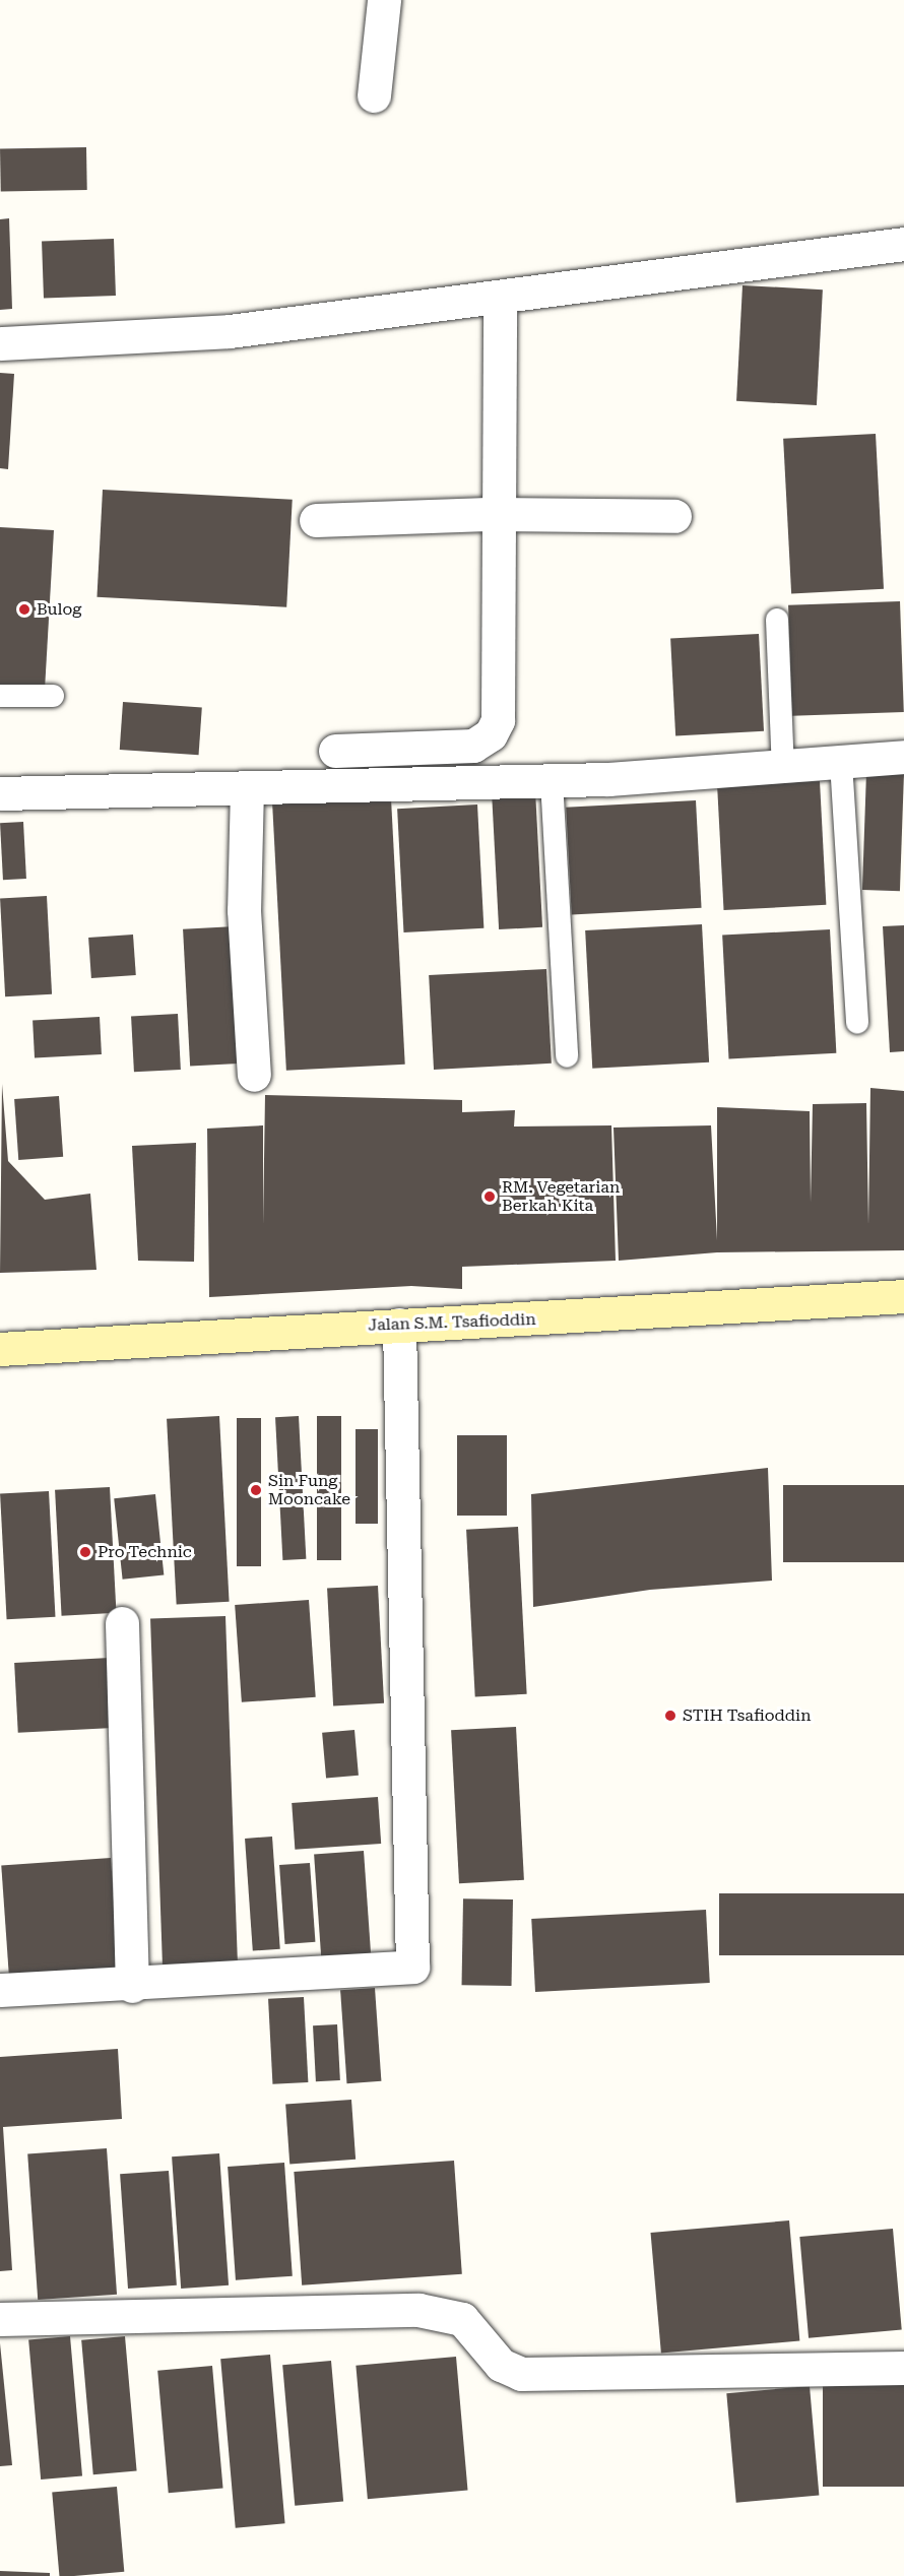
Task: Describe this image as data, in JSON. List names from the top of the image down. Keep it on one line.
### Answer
{"streets":{"street":["Jalan S.M. Tsafioddin"]},"places":["Bulog","RM. Vegetarian Berkah Kita","Sin Fung Mooncake","Pro Technic","STIH Tsafioddin"]}
